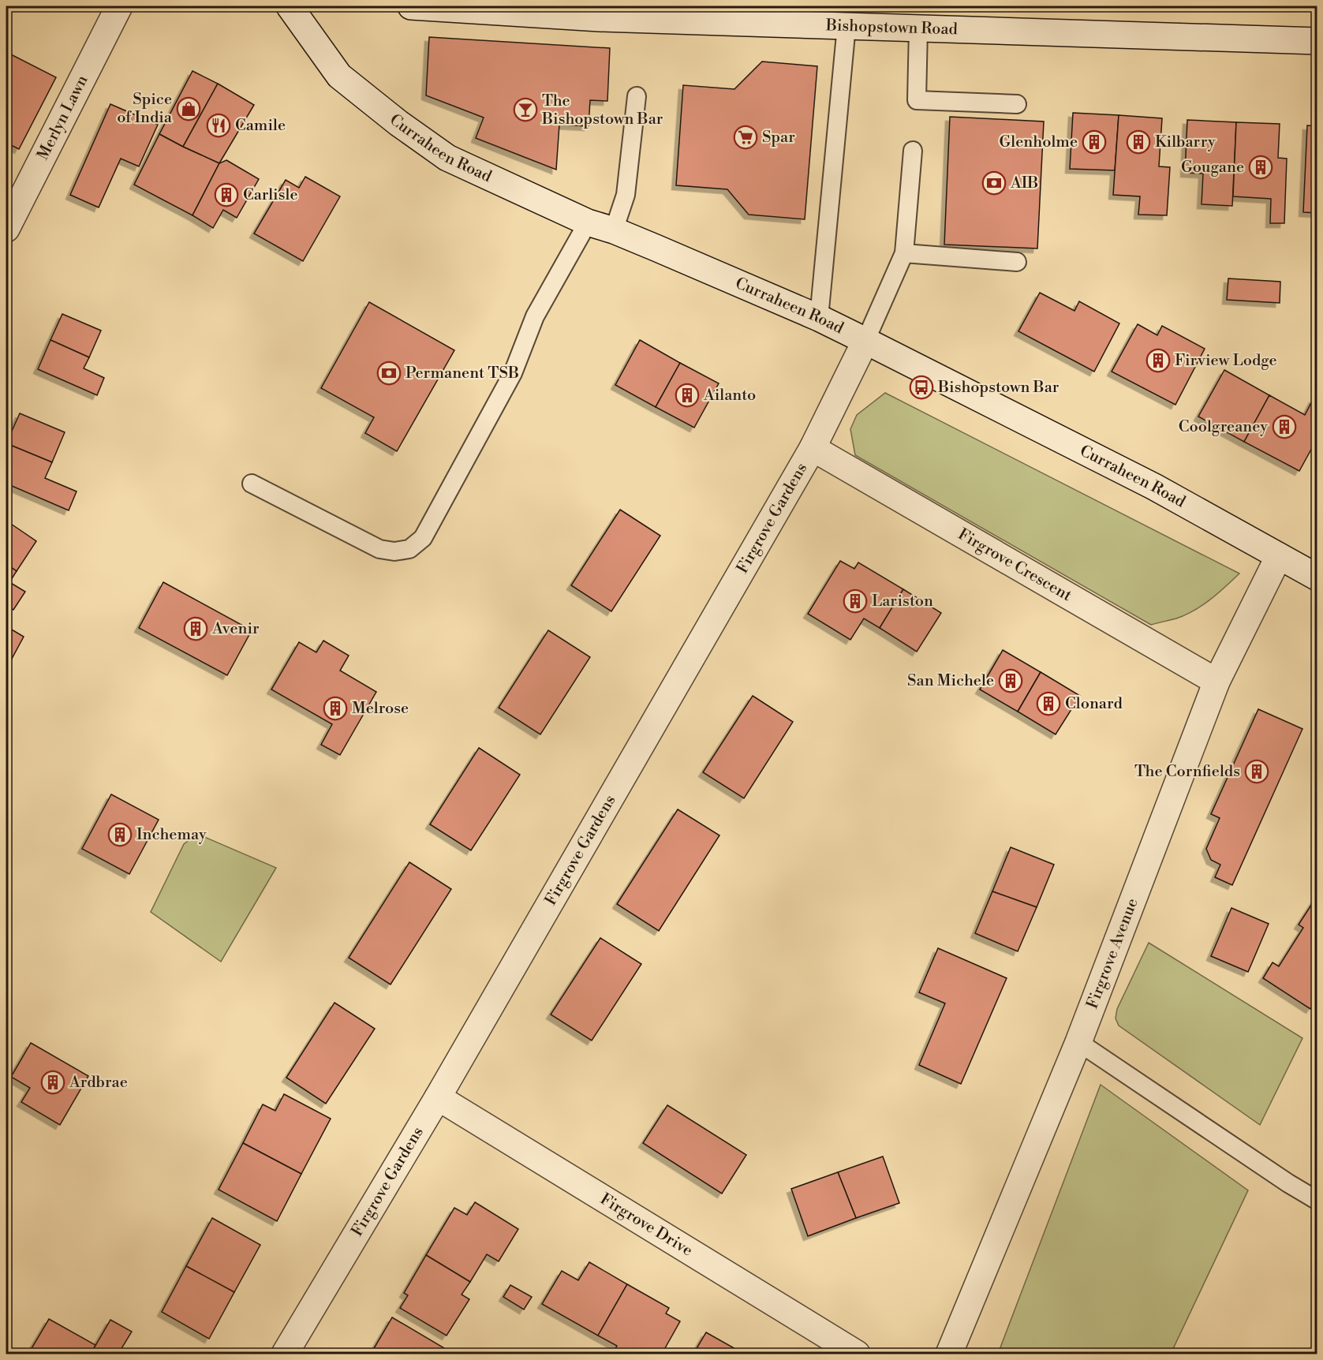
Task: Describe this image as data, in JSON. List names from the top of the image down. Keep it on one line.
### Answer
{"streets":{"street":["Bishopstown Road","Merlyn Lawn","Curraheen Road","Firgrove Gardens","Firgrove Crescent","Firgrove Avenue","Firgrove Drive"]},"crossings":[["Curraheen Road","Firgrove Gardens"],["Curraheen Road","Firgrove Avenue"],["Firgrove Gardens","Firgrove Crescent"],["Firgrove Gardens","Firgrove Drive"],["Firgrove Crescent","Firgrove Avenue"]],"places":{"shop":["Spice of India"],"bar":["The Bishopstown Bar"],"restaurant":["Camile"],"supermarket":["Spar"],"building":["Glenholme","Kilbarry","Gougane","Carlisle","Firview Lodge","Ailanto","Coolgreaney","Lariston","Avenir","San Michele","Clonard","Melrose","The Cornfields","Inchemay","Ardbrae"],"bank":["AIB","Permanent TSB"],"bus stop":["Bishopstown Bar"]}}
